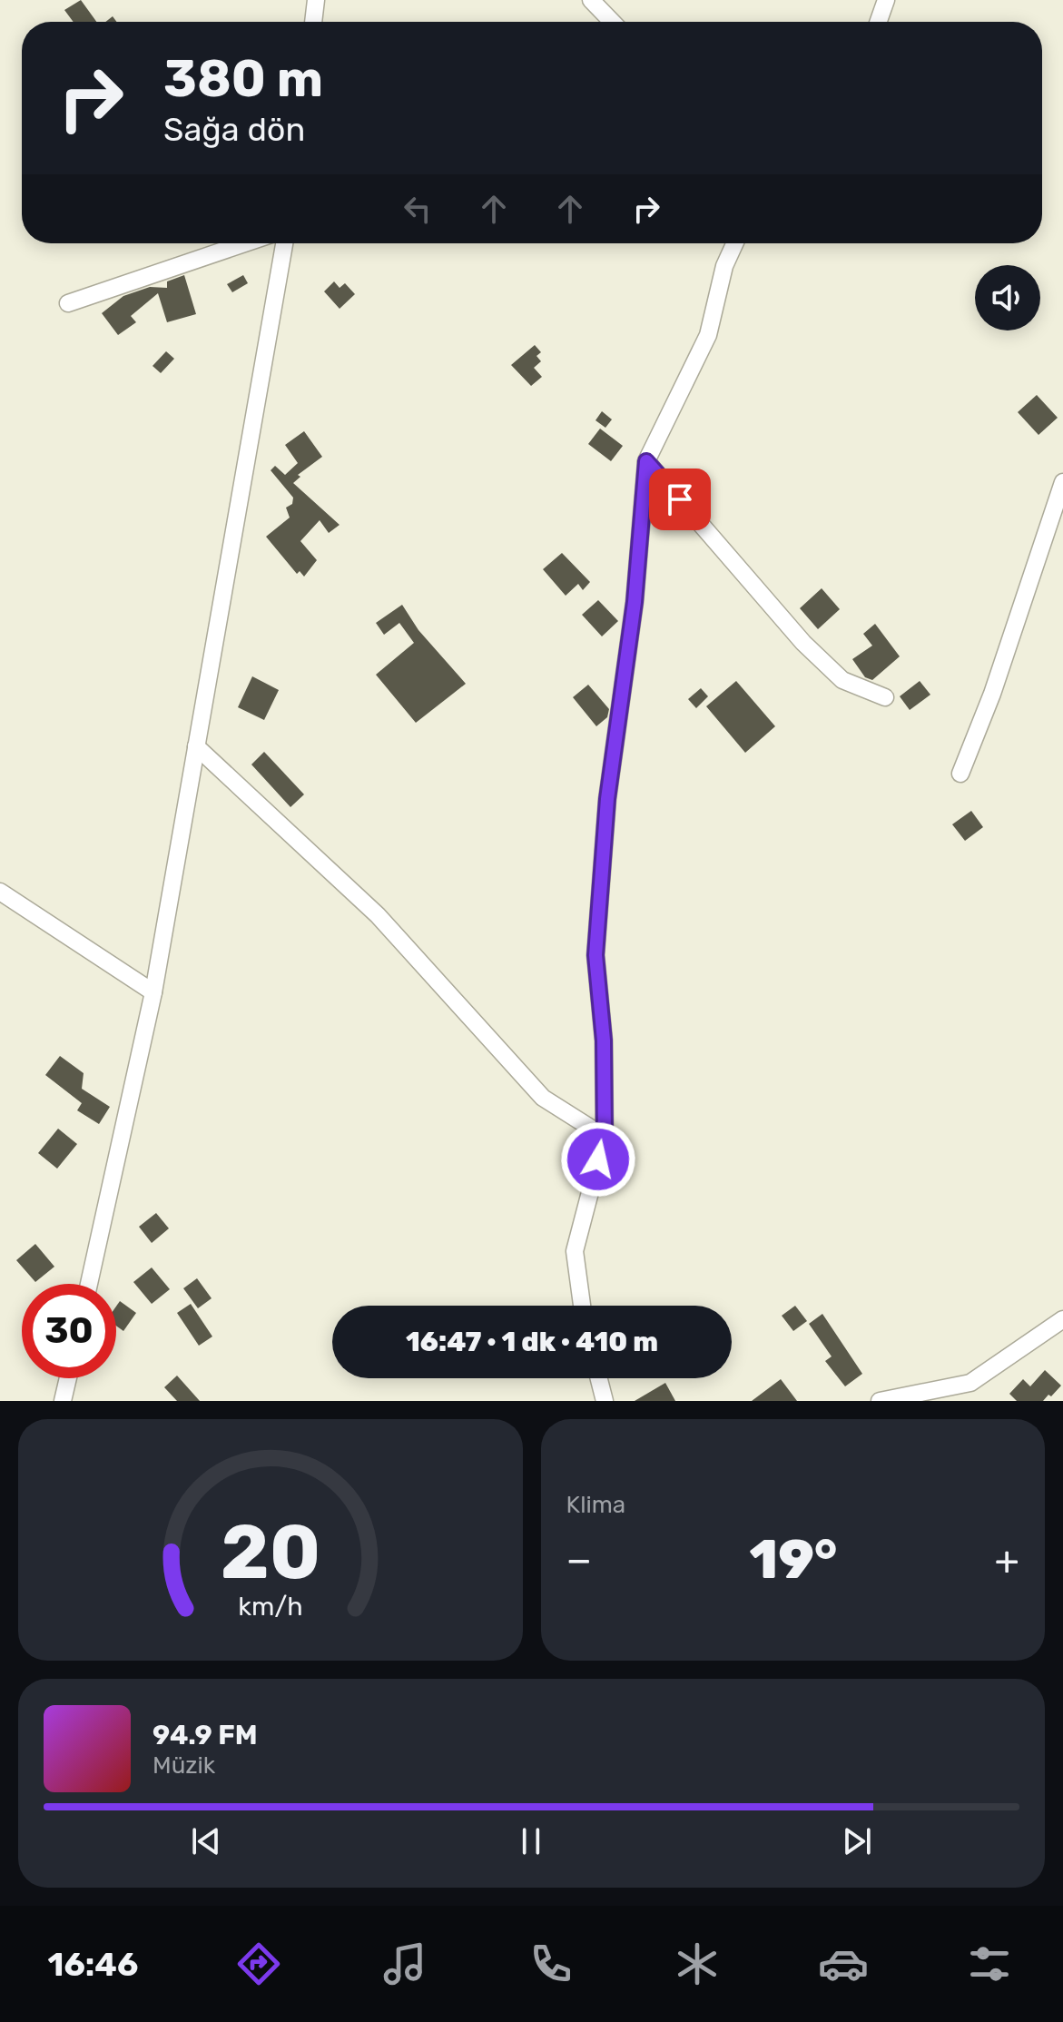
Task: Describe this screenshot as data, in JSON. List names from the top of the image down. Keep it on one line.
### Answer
{"page":{"turn":["380 m","Sağa dön"],"limit":"30","trip":"16:47 · 1 dk · 410 m","tile":"Klima","heat":["−","19°","+"],"song":["94.9 FM","Müzik"],"tabs":"16:46","gauge":["20","km/h"]}}
